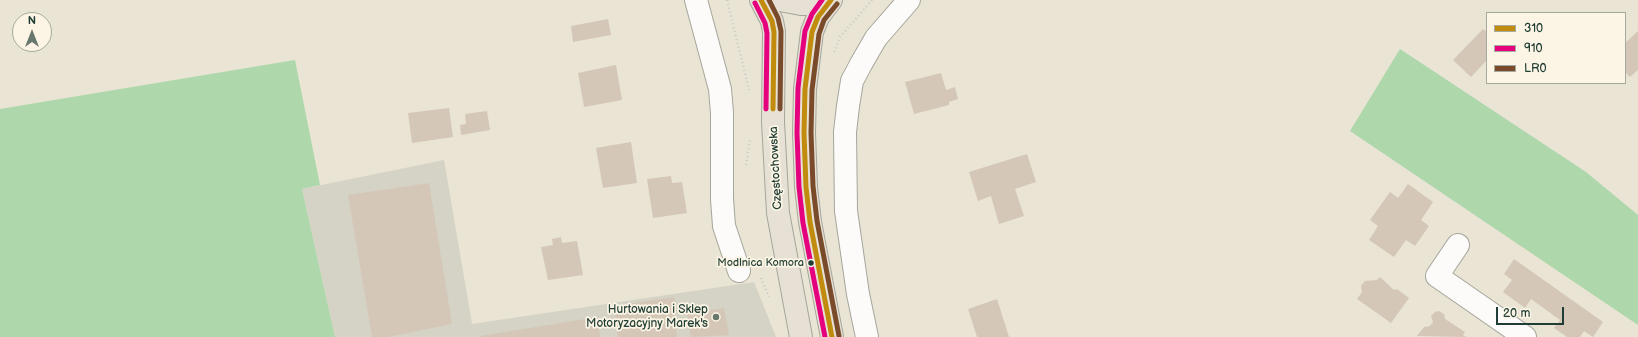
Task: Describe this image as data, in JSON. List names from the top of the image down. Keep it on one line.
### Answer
{"streets":{"main road":["Częstochowska"]},"places":["Modlnica Komora","Hurtowania i Sklep Motoryzacyjny Marek's"],"lines":["transit line 310","transit line 910","transit line LR0"],"legend":["310","910","LR0"],"scale_bar":"20 m","north":"top"}
